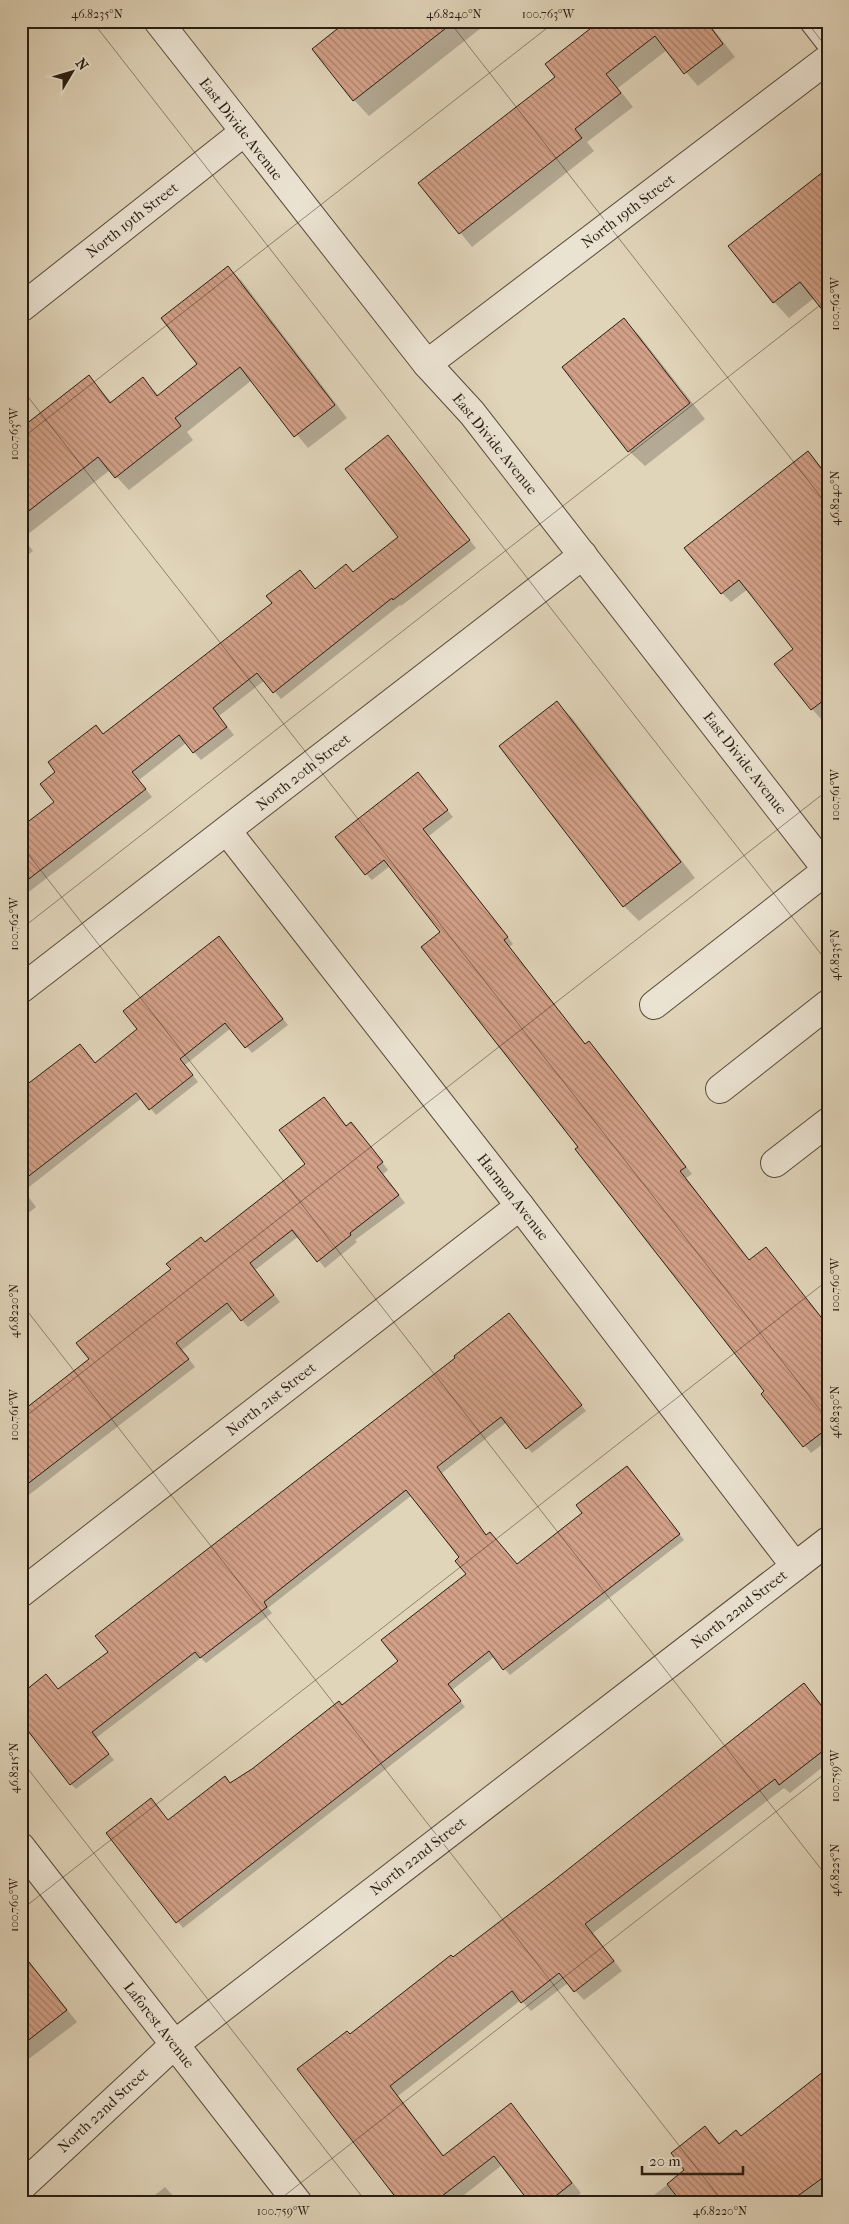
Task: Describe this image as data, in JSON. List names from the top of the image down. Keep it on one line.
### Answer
{"streets":{"street":["East Divide Avenue","North 19th Street","North 20th Street","Harmon Avenue","North 21st Street","North 22nd Street","Laforest Avenue"]},"crossings":[["East Divide Avenue","North 19th Street"],["East Divide Avenue","North 20th Street"],["North 20th Street","Harmon Avenue"],["Harmon Avenue","North 21st Street"],["Harmon Avenue","North 22nd Street"],["North 22nd Street","Laforest Avenue"]],"scale_bar":"20 m","north":"top right","coordinates":["46.8235°N","46.8240°N","100.763°W","100.762°W","100.761°W","100.760°W","46.8220°N","46.8230°N","46.8215°N","100.759°W","46.8225°N"]}
